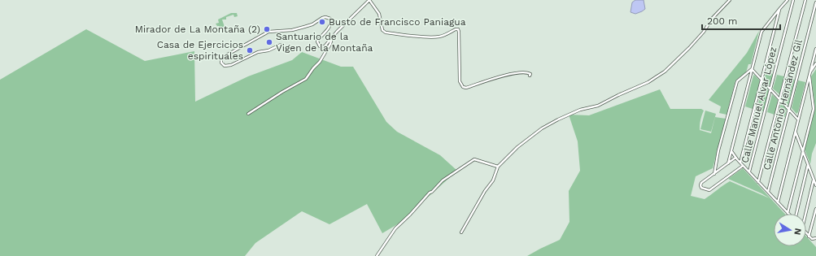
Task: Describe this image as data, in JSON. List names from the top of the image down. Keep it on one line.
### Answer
{"streets":{"street":["Calle Manuel Alvar López","Calle Antonio Hernández Gil"]},"places":["Busto de Francisco Paniagua","Mirador de La Montaña (2)","Santuario de la Vigen de la Montaña","Casa de Ejercicios espirituales"],"scale_bar":"200 m","north":"right"}
